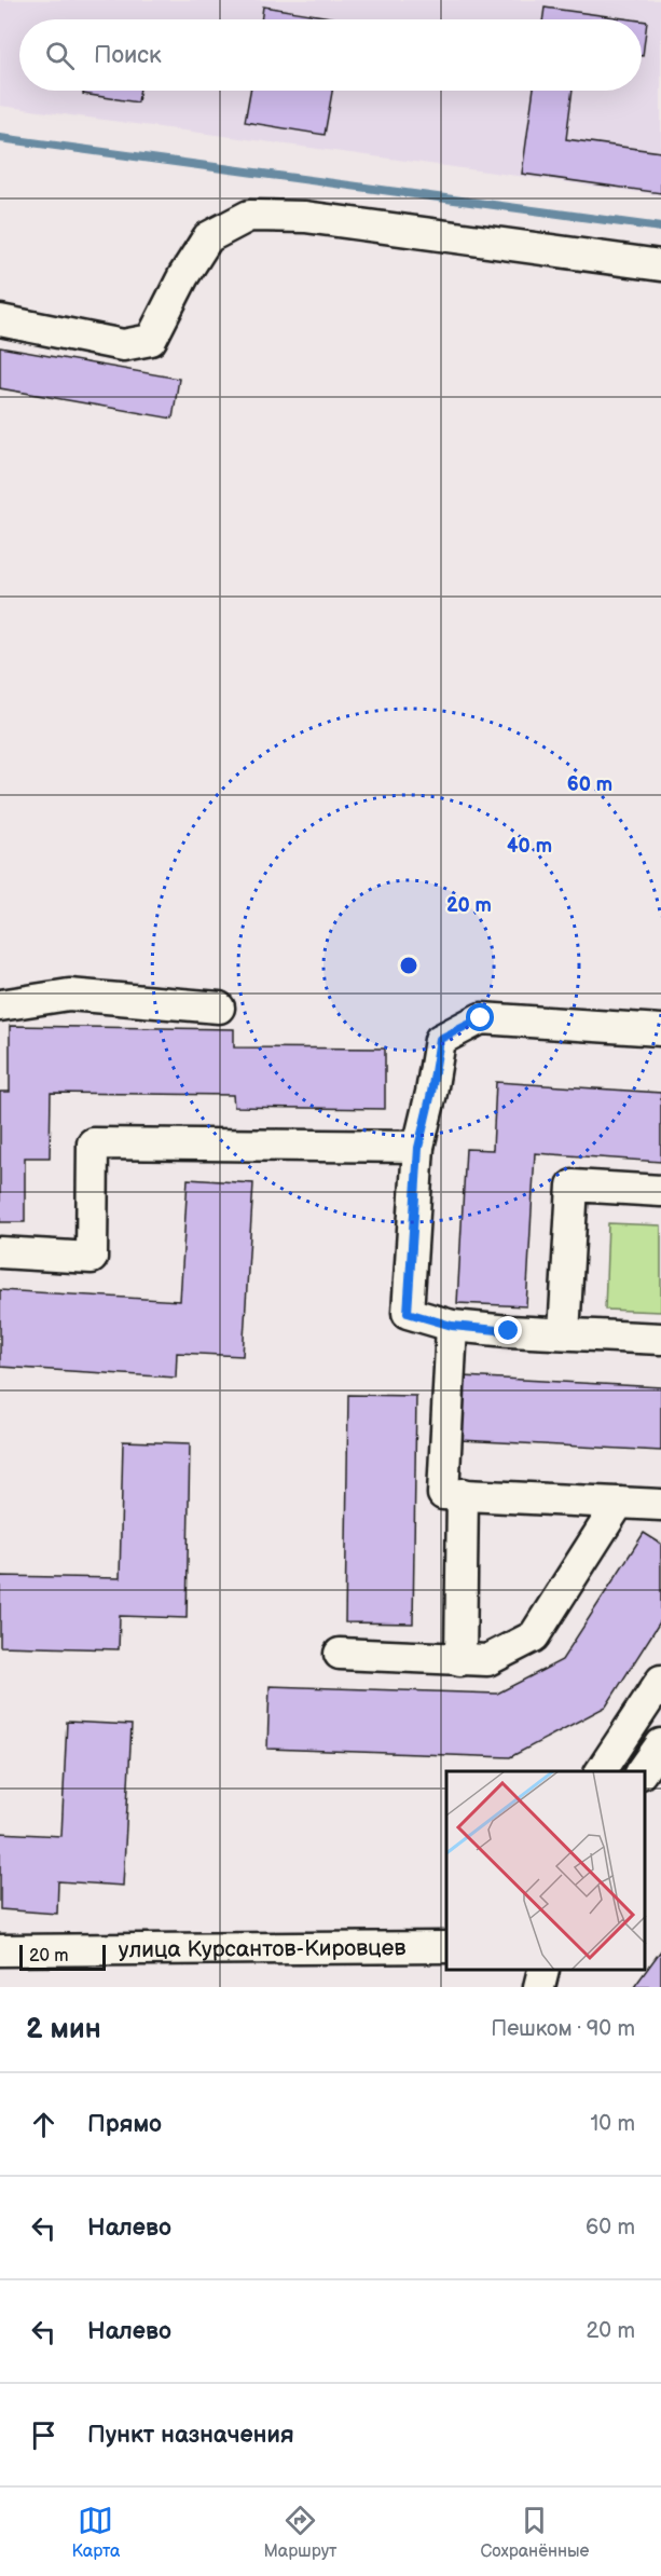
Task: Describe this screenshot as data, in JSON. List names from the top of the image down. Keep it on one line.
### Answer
{"streets":{"street":["улица Курсантов-Кировцев"]},"scale_bar":"20 m","page":{"search":"Поиск","scale":"20 m","heading":["2 мин","Пешком · 90 m"],"list":[["Прямо","10 m"],["Налево","60 m"],["Налево","20 m"],"Пункт назначения"],"nav":["Карта","Маршрут","Сохранённые"]},"rings":["60 m","40 m","20 m"]}
